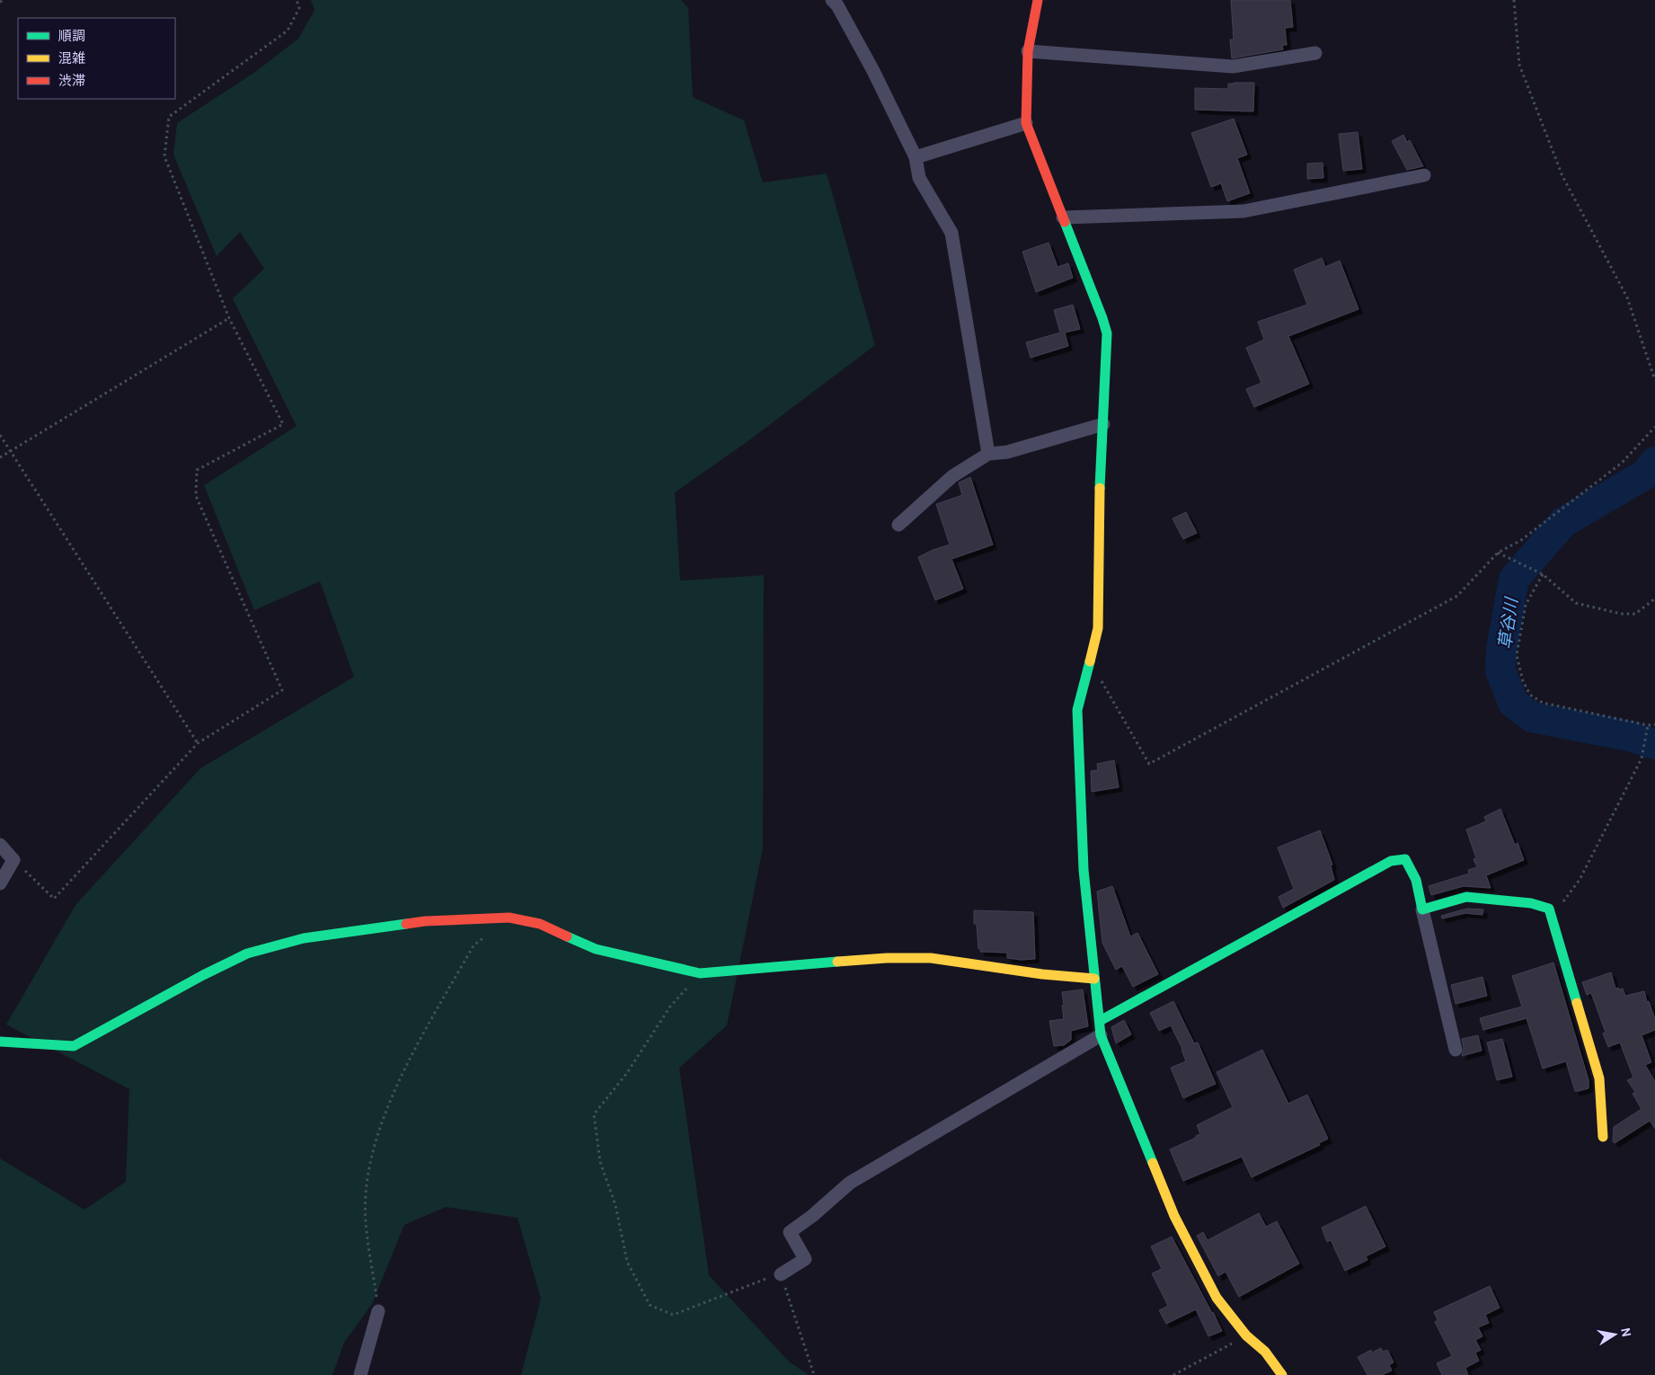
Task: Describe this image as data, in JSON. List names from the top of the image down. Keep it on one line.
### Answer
{"water":["草谷川"],"legend":["順調","混雑","渋滞"],"north":"right"}
